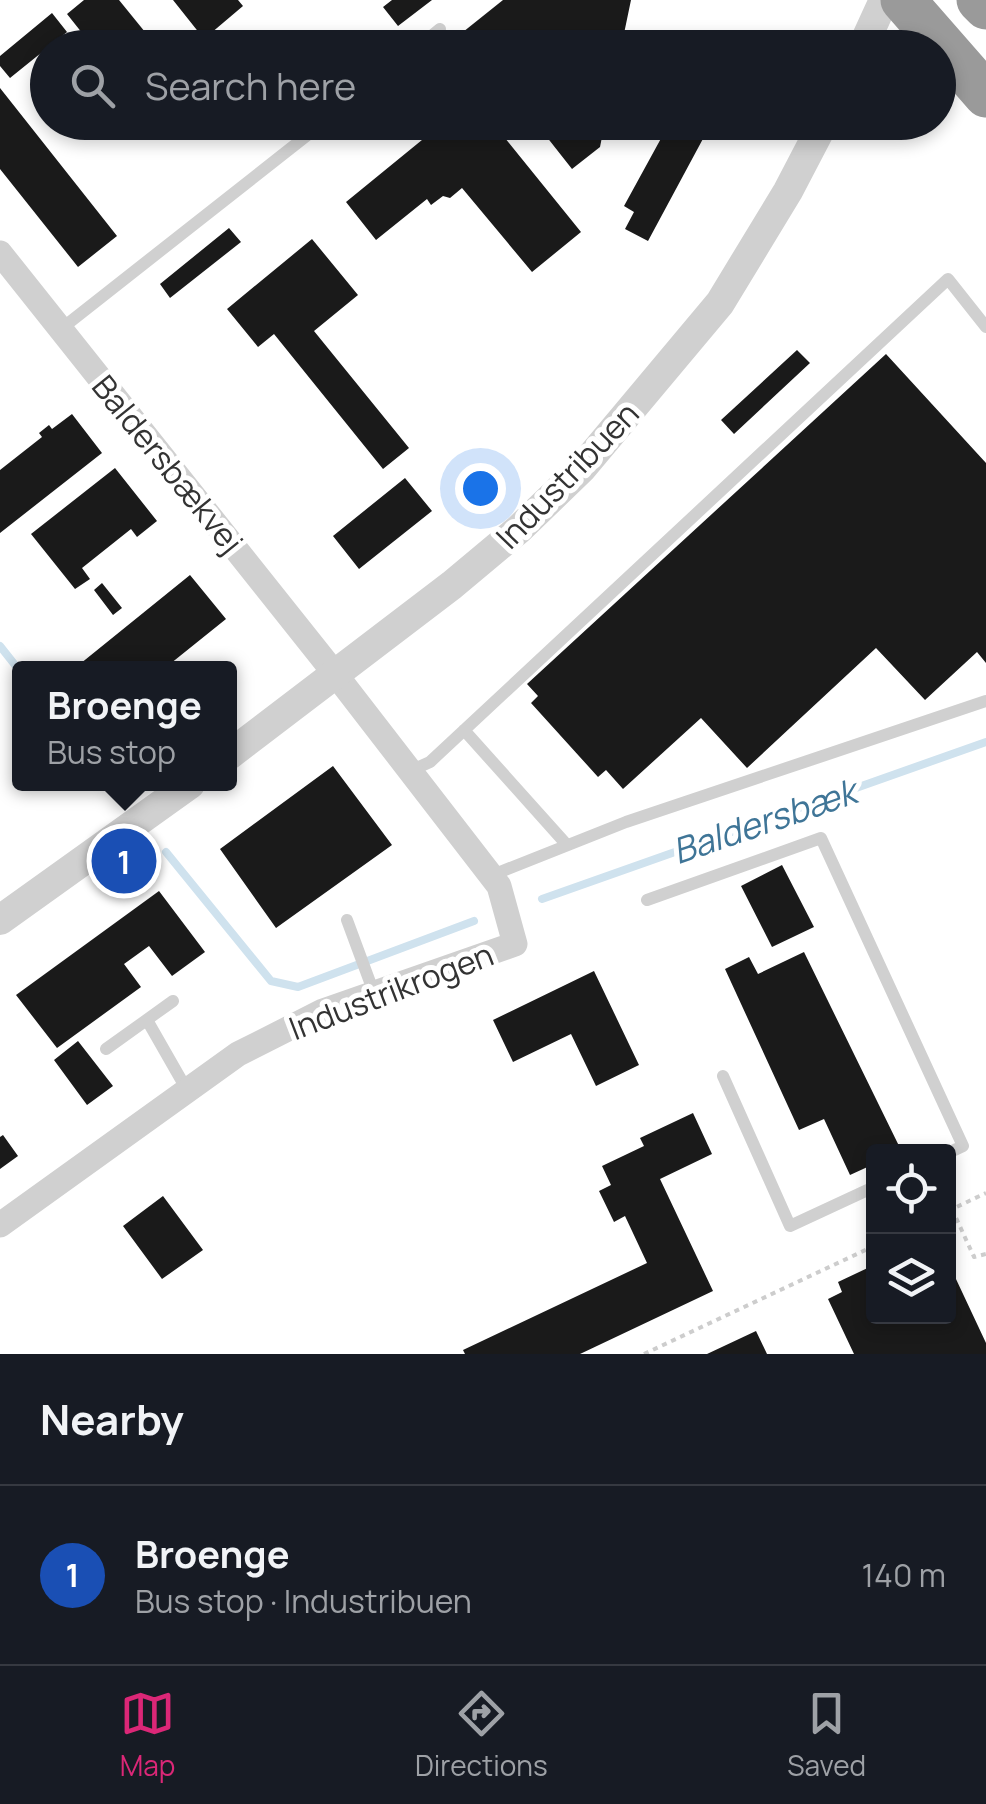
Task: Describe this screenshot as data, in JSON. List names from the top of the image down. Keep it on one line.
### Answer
{"streets":{"street":["Baldersbækvej","Industribuen","Industrikrogen"]},"crossings":[["Baldersbækvej","Industribuen"],["Baldersbækvej","Industrikrogen"],["Industribuen","Industrikrogen"]],"water":["Baldersbæk"],"page":{"search":"Search here","popup":["Broenge","Bus stop"],"pins":"1","heading":"Nearby","list":[{"mark":"1","name":"Broenge","note":"Bus stop · Industribuen","value":"140 m"}],"nav":["Map","Directions","Saved"]}}
